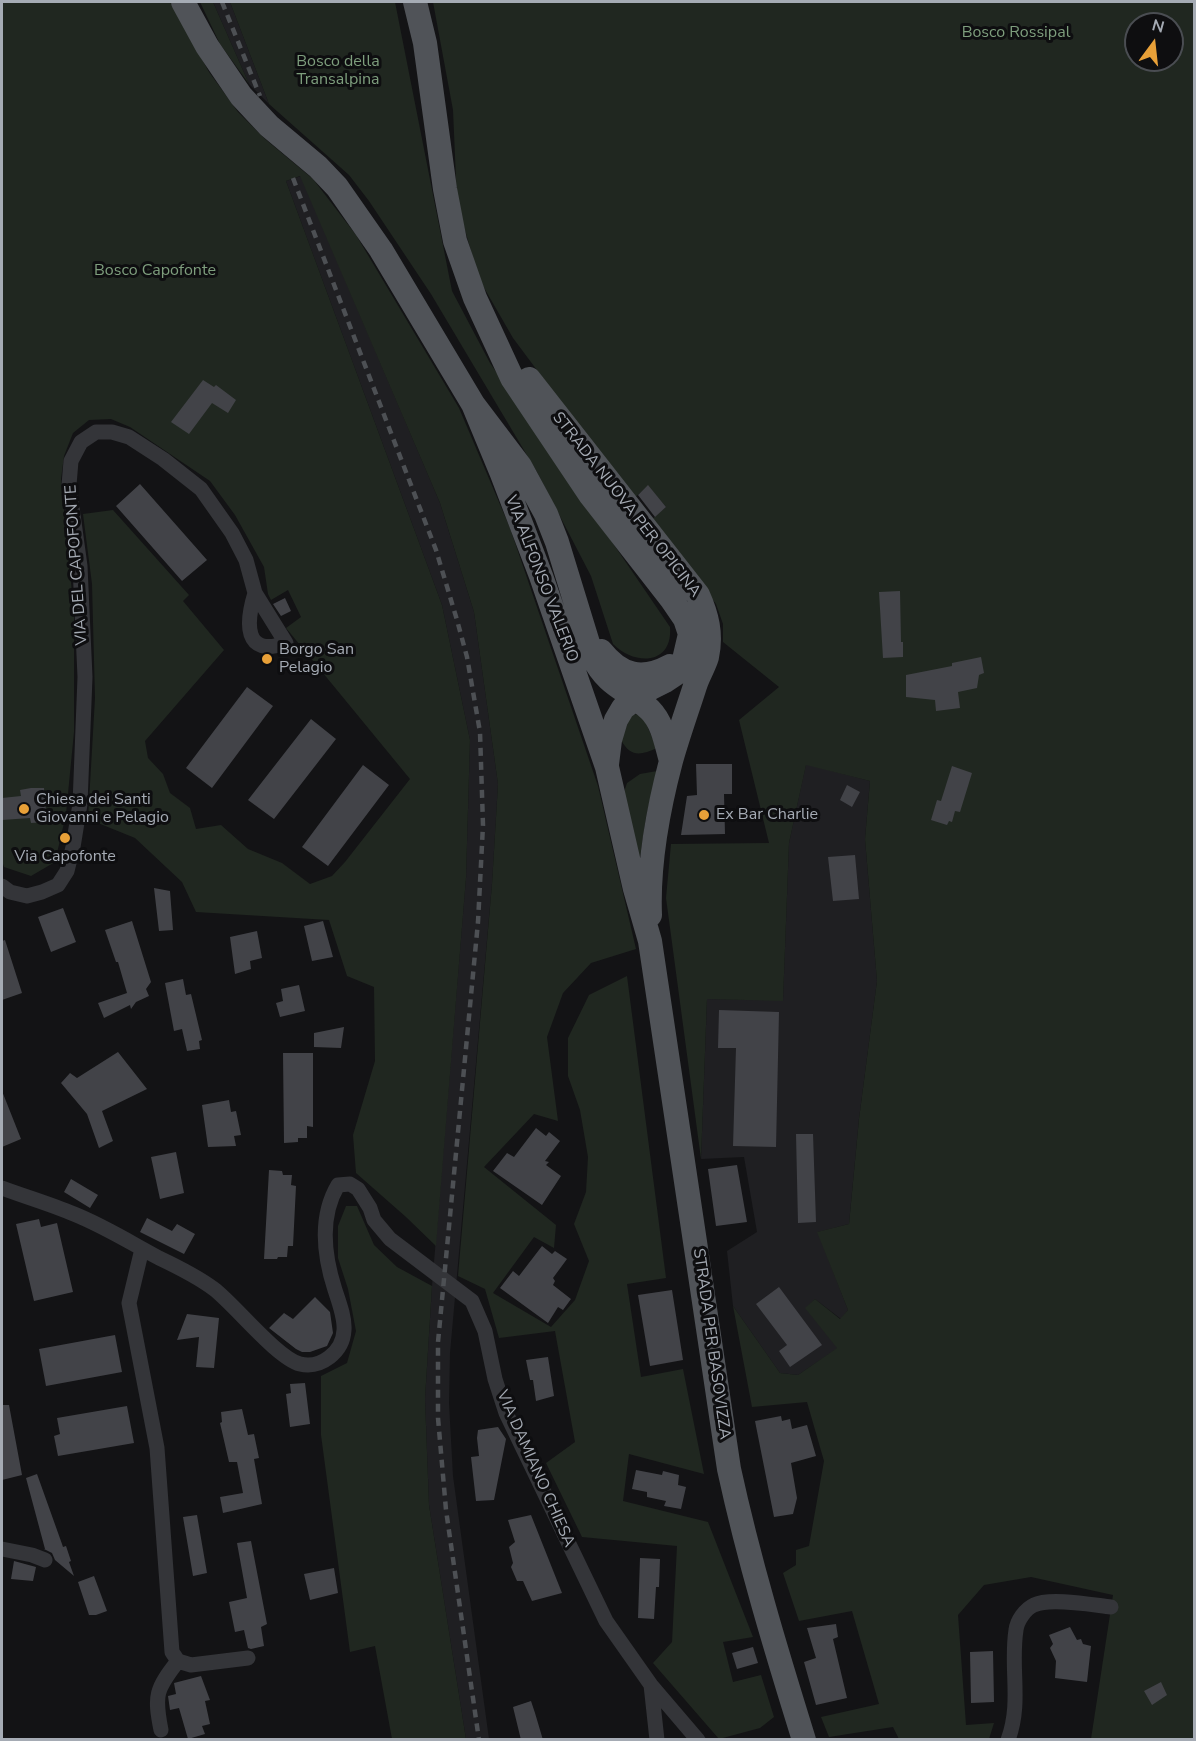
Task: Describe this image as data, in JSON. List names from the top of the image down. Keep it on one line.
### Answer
{"streets":{"main road":["STRADA NUOVA PER OPICINA","VIA ALFONSO VALERIO","STRADA PER BASOVIZZA"],"street":["VIA DEL CAPOFONTE","VIA DAMIANO CHIESA"]},"crossings":[["STRADA NUOVA PER OPICINA","STRADA PER BASOVIZZA"],["VIA ALFONSO VALERIO","STRADA PER BASOVIZZA"]],"parks":["Bosco Rossipal","Bosco della Transalpina","Bosco Capofonte"],"places":["Borgo San Pelagio","Chiesa dei Santi Giovanni e Pelagio","Ex Bar Charlie","Via Capofonte"],"north":"top"}
